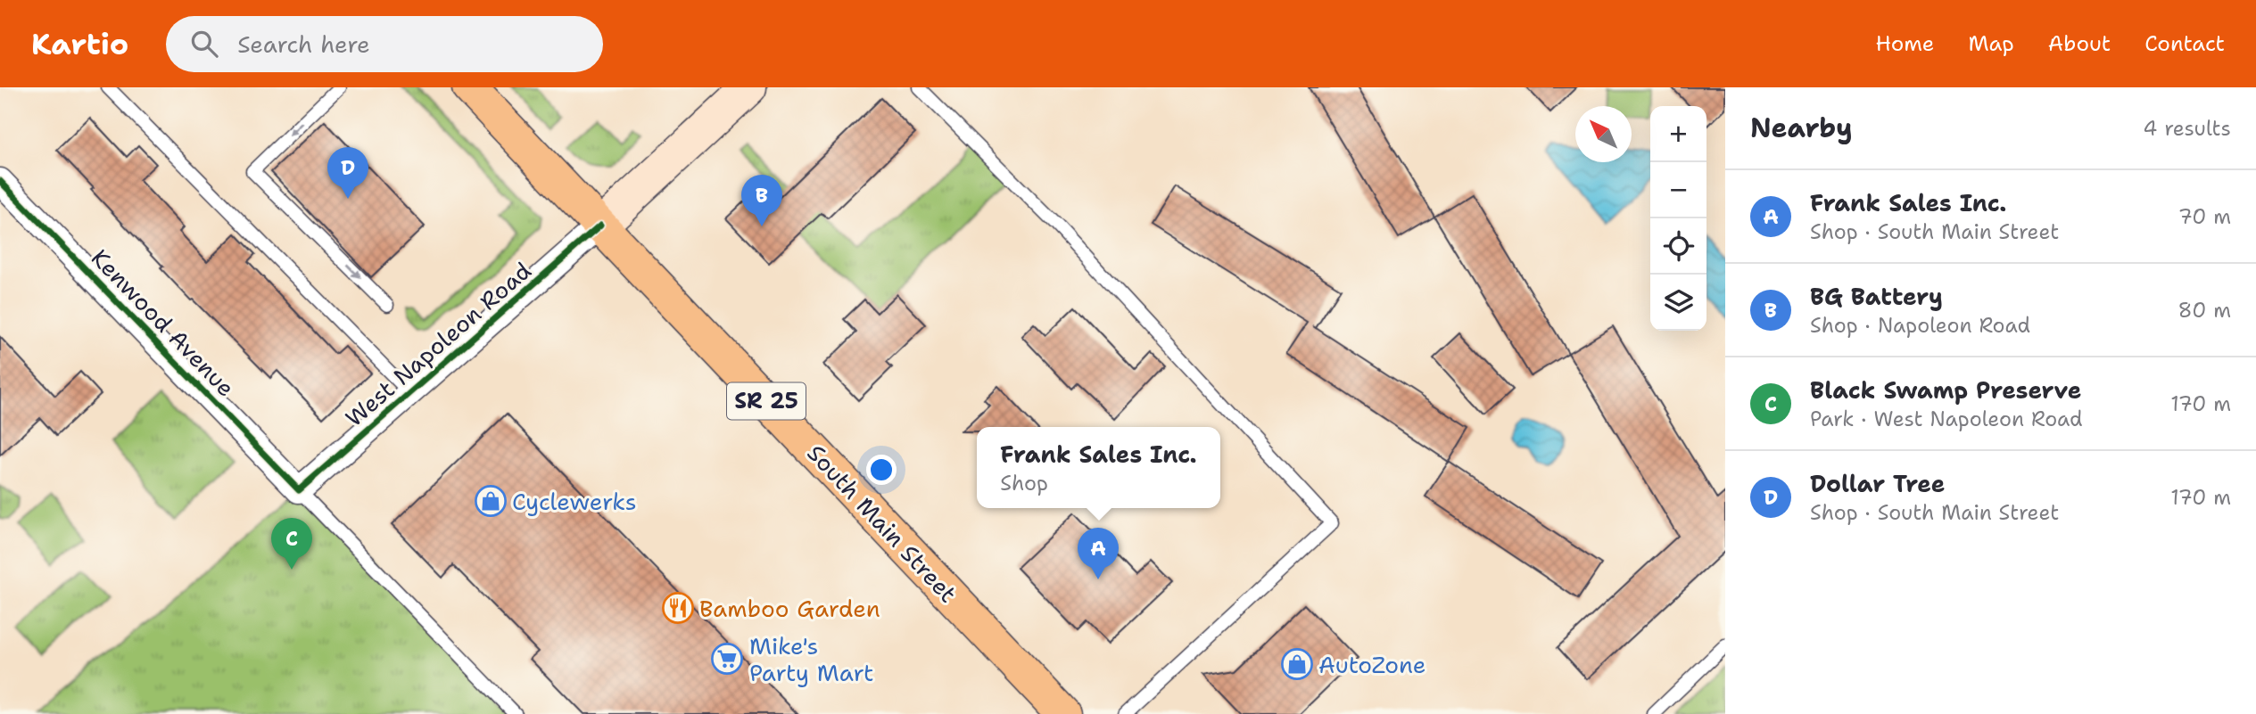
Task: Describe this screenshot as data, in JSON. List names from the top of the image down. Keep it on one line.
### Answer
{"streets":{"main road":["SR 25","South Main Street"],"street":["Kenwood Avenue","West Napoleon Road"]},"crossings":[["Kenwood Avenue","West Napoleon Road"],["West Napoleon Road","South Main Street"]],"places":{"shop":["Cyclewerks","AutoZone"],"restaurant":["Bamboo Garden"],"supermarket":["Mike's Party Mart"]},"north":"top left","page":{"header":"Kartio","search":"Search here","nav":["Home","Map","About","Contact"],"heading":["Nearby","4 results"],"map_buttons":["+","−"],"pins":["D","B","C","A"],"list":[{"mark":"A","name":"Frank Sales Inc.","note":"Shop · South Main Street","value":"70 m"},{"mark":"B","name":"BG Battery","note":"Shop · Napoleon Road","value":"80 m"},{"mark":"C","name":"Black Swamp Preserve","note":"Park · West Napoleon Road","value":"170 m"},{"mark":"D","name":"Dollar Tree","note":"Shop · South Main Street","value":"170 m"}],"popup":["Frank Sales Inc.","Shop"]}}
